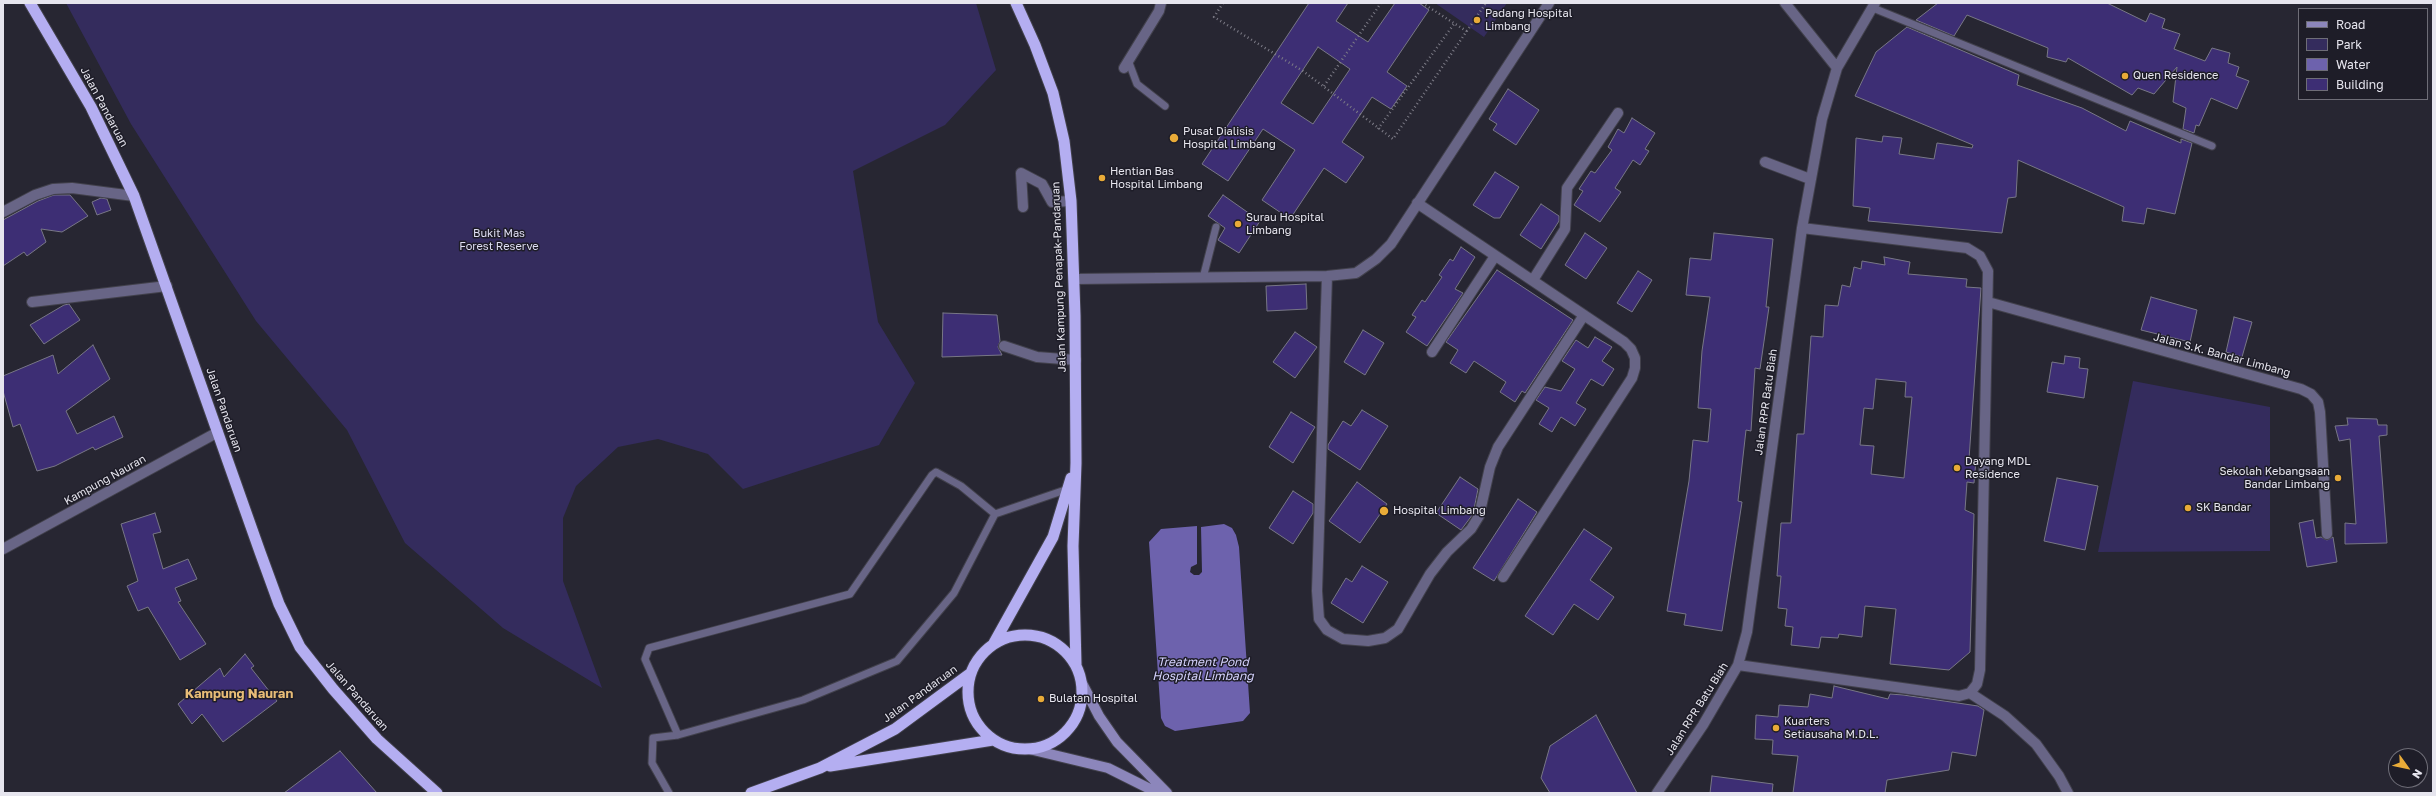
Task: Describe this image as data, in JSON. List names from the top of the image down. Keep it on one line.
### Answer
{"streets":{"highway":["Jalan Pandaruan","Jalan Kampung Penapak-Pandaruan"],"street":["Jalan S.K. Bandar Limbang","Jalan RPR Batu Biah","Kampung Nauran"]},"crossings":[["Jalan Pandaruan","Jalan Kampung Penapak-Pandaruan"],["Jalan Pandaruan","Kampung Nauran"]],"districts":["Kampung Nauran"],"water":["Treatment Pond Hospital Limbang"],"parks":["Bukit Mas Forest Reserve"],"places":["Padang Hospital Limbang","Quen Residence","Pusat Dialisis Hospital Limbang","Hentian Bas Hospital Limbang","Surau Hospital Limbang","Dayang MDL Residence","Sekolah Kebangsaan Bandar Limbang","SK Bandar","Hospital Limbang","Bulatan Hospital","Kuarters Setiausaha M.D.L."],"legend":["Road","Park","Water","Building"],"north":"bottom right"}
